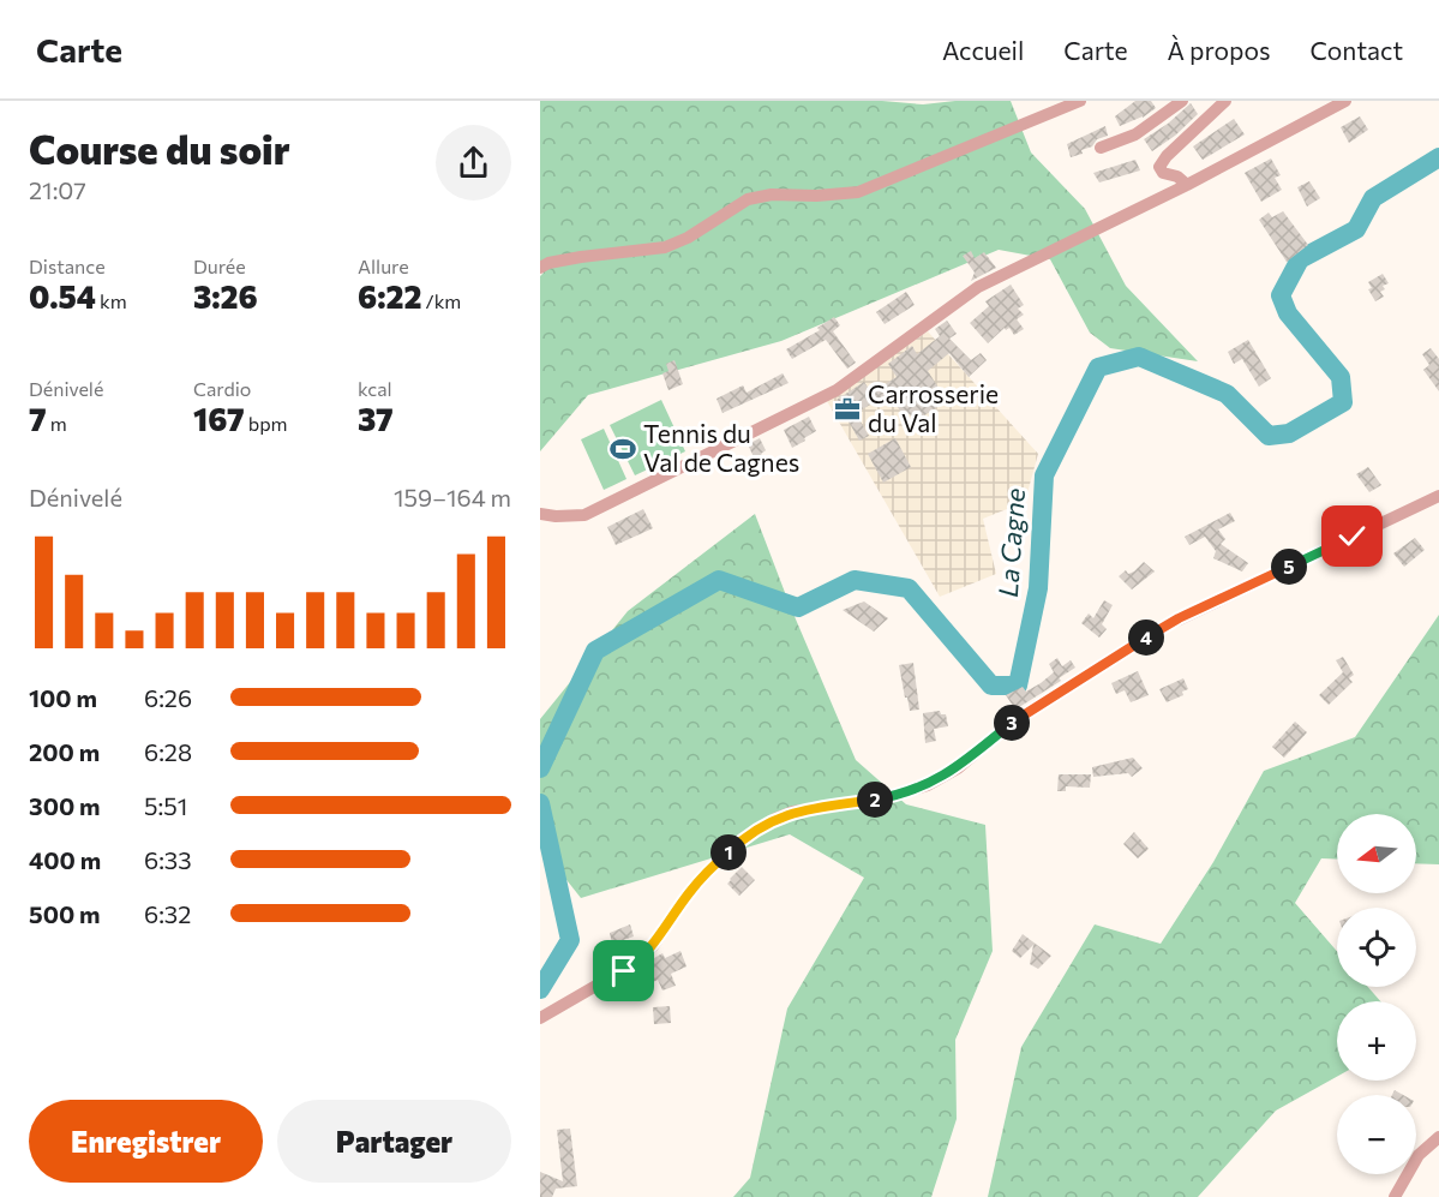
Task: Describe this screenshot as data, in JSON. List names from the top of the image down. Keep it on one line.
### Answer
{"water":["La Cagne"],"places":{"office":["Carrosserie du Val"],"sports":["Tennis du Val de Cagnes"]},"north":"left","page":{"header":"Carte","nav":["Accueil","Carte","À propos","Contact"],"heading":["Course du soir","21:07"],"stats":[["Distance","0.54 km"],["Durée","3:26"],["Allure","6:22 /km"],["Dénivelé","7 m"],["Cardio","167 bpm"],["kcal","37"]],"chart":["Dénivelé","159–164 m"],"pins":["5","4","3","2","1"],"list":[{"name":"100 m","note":"6:26"},{"name":"200 m","note":"6:28"},{"name":"300 m","note":"5:51"},{"name":"400 m","note":"6:33"},{"name":"500 m","note":"6:32"}],"map_buttons":["+","−"],"buttons":["Enregistrer","Partager"]}}
